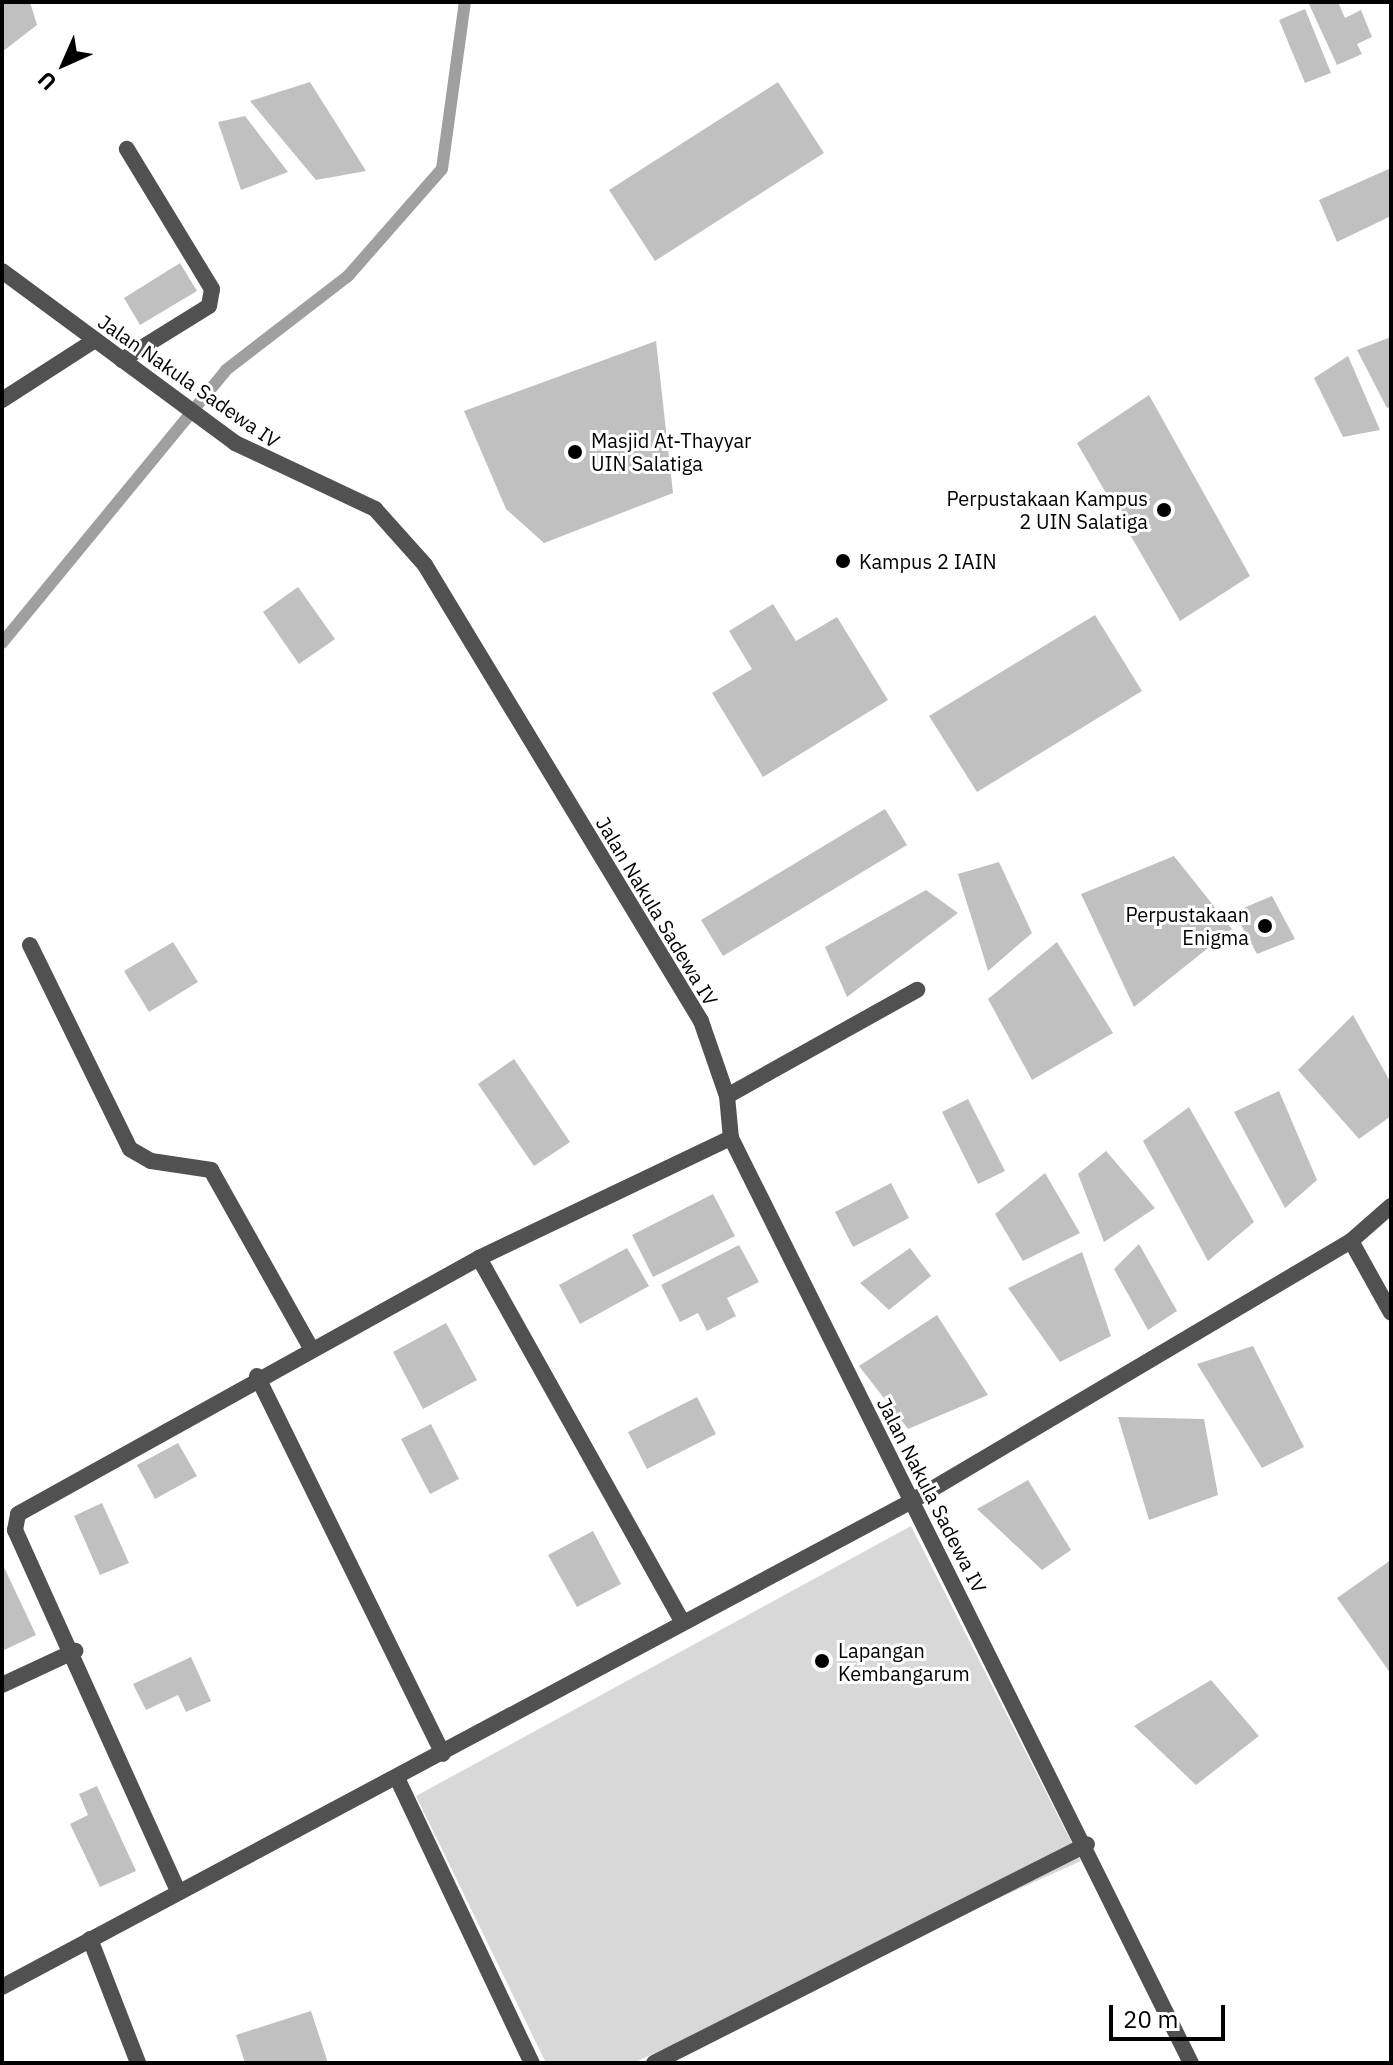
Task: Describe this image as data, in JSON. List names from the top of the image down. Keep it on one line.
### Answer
{"streets":{"street":["Jalan Nakula Sadewa IV"]},"places":["Masjid At-Thayyar UIN Salatiga","Perpustakaan Kampus 2 UIN Salatiga","Kampus 2 IAIN","Perpustakaan Enigma","Lapangan Kembangarum"],"scale_bar":"20 m","north":"bottom left"}
